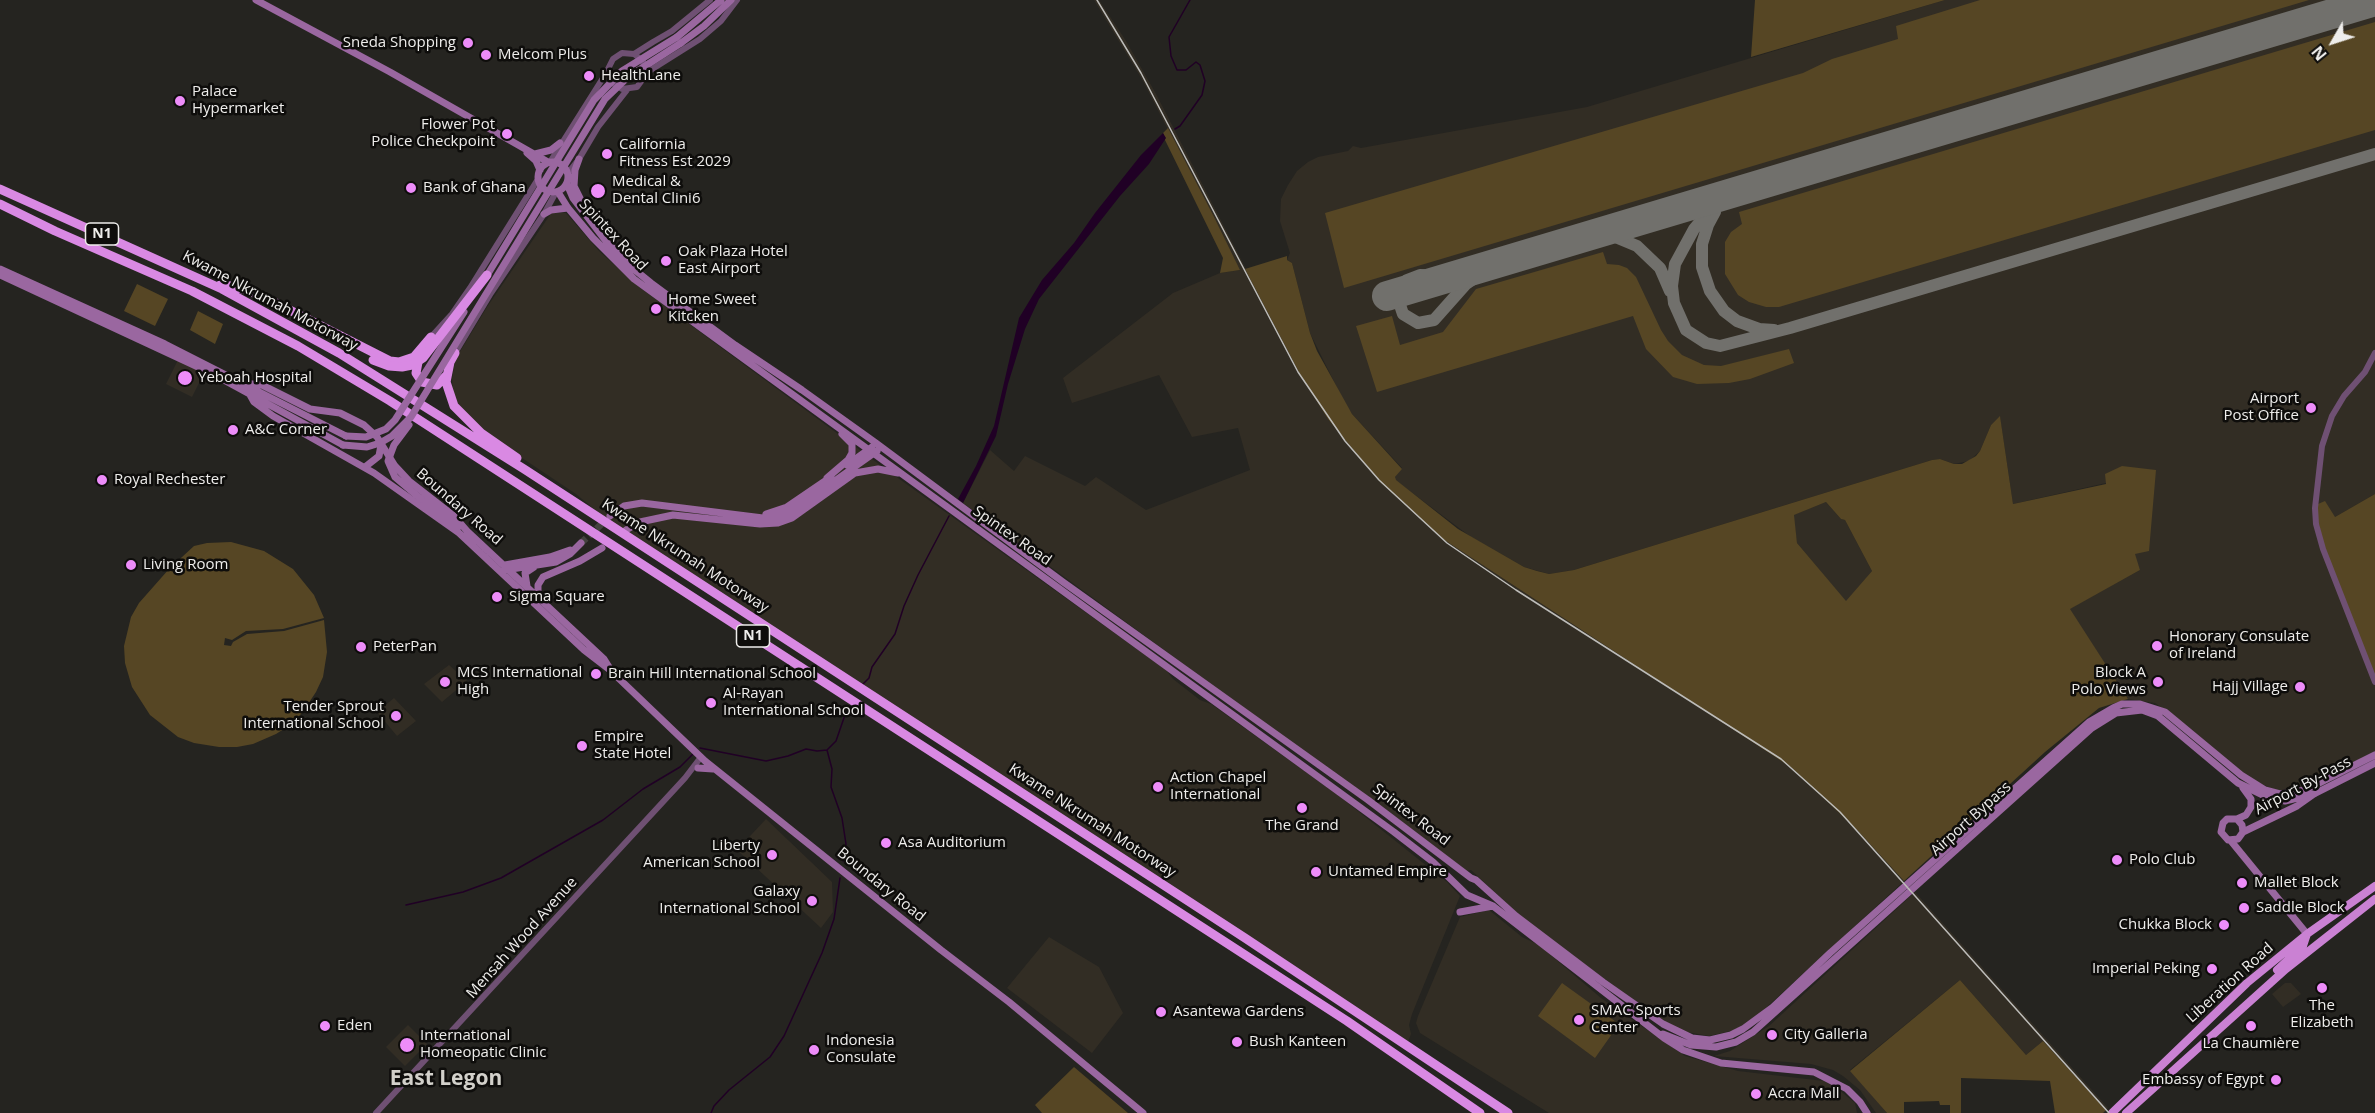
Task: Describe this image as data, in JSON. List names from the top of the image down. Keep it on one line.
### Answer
{"streets":{"highway":["N1","Kwame Nkrumah Motorway","Liberation Road"],"main road":["Spintex Road","Boundary Road","Airport By-Pass","Airport Bypass"],"street":["Mensah Wood Avenue"]},"crossings":[["Spintex Road","Airport Bypass"],["Boundary Road","Mensah Wood Avenue"],["Airport By-Pass","Airport Bypass"]],"districts":["East Legon"],"places":["Sneda Shopping","Melcom Plus","HealthLane","Palace Hypermarket","Flower Pot Police Checkpoint","California Fitness Est 2029","Bank of Ghana","Medical & Dental Clini6","Oak Plaza Hotel East Airport","Home Sweet Kitcken","Yeboah Hospital","Airport Post Office","A&C Corner","Royal Rechester","Living Room","Sigma Square","Honorary Consulate of Ireland","PeterPan","Brain Hill International School","MCS International High","Block A Polo Views","Hajj Village","Al-Rayan International School","Tender Sprout International School","Empire State Hotel","Action Chapel International","The Grand","Asa Auditorium","Liberty American School","Polo Club","Untamed Empire","Mallet Block","Galaxy International School","Saddle Block","Chukka Block","Imperial Peking","The Elizabeth","Asantewa Gardens","SMAC Sports Center","Eden","La Chaumière","City Galleria","Bush Kanteen","International Homeopatic Clinic","Indonesia Consulate","Embassy of Egypt","Accra Mall"],"north":"bottom left"}
